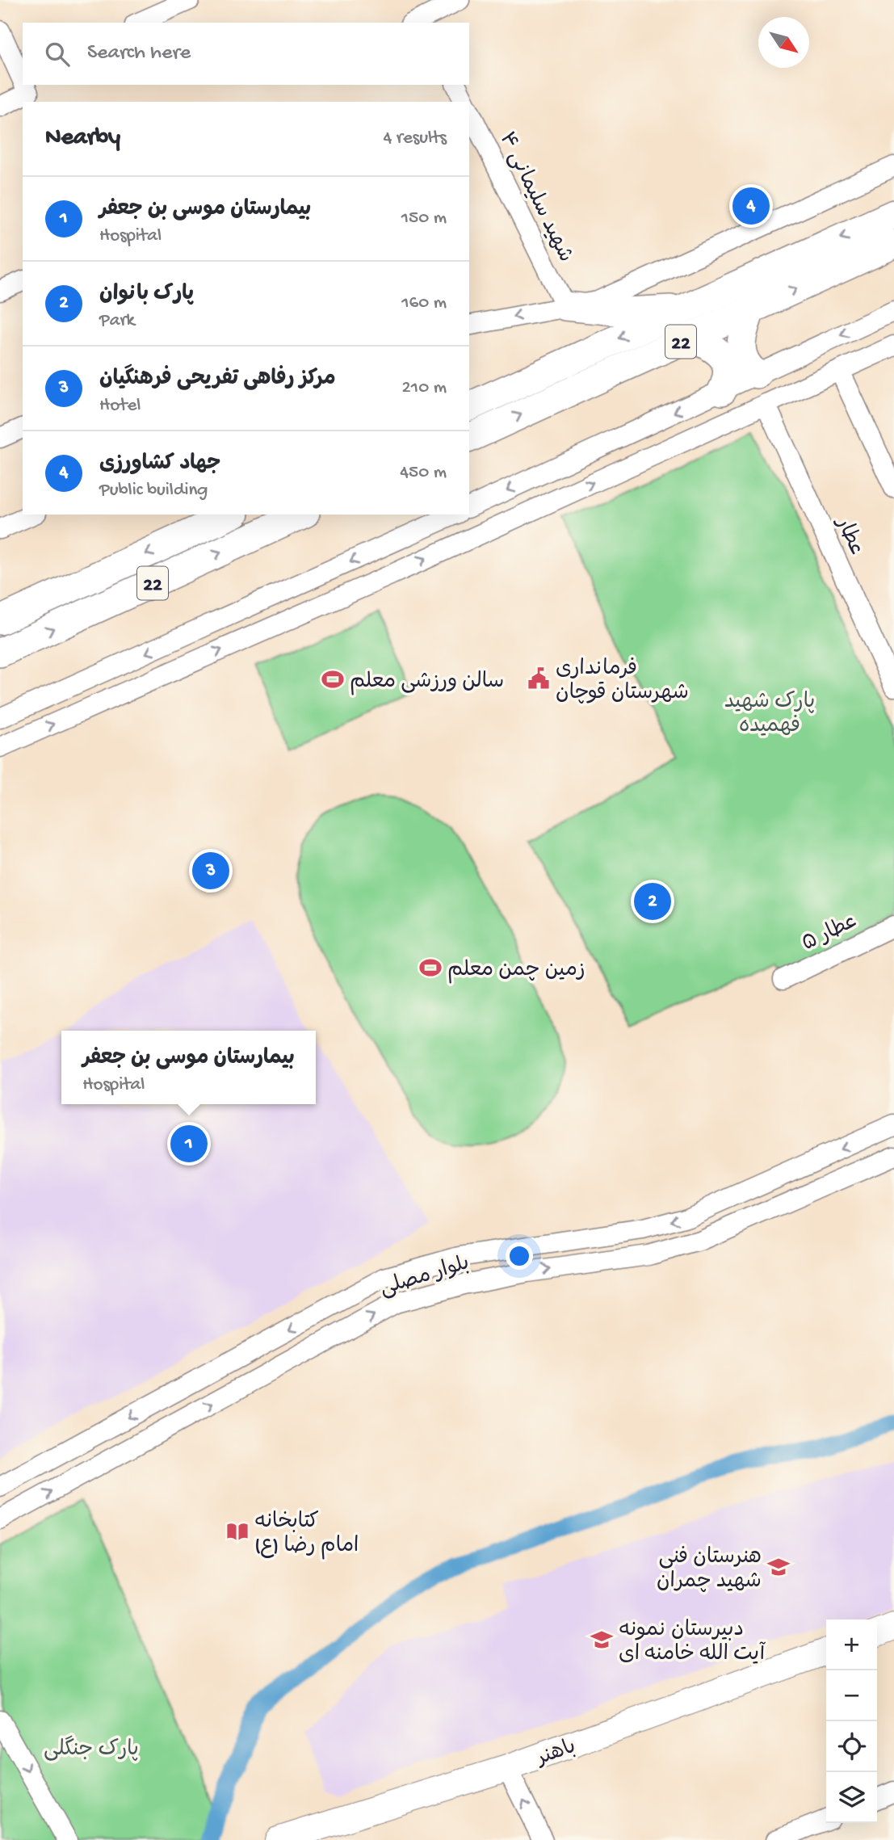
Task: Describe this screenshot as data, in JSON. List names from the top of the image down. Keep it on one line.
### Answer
{"streets":{"highway":["22"],"main road":["باهنر"],"street":["شهید سلیمانی ۴","عطار","عطار ۵","بلوار مصلی"]},"parks":["پارک شهید فهمیده","پارک جنگلی"],"places":{"public building":["فرمانداری شهرستان قوچان"],"sports":["سالن ورزشی معلم","زمین چمن معلم"],"library":["کتابخانه امام رضا (ع)"],"school or university":["هنرستان فنی شهید چمران","دبیرستان نمونه آیت الله خامنه ای"]},"north":"bottom right","page":{"search":"Search here","heading":["Nearby","4 results"],"list":[{"mark":"1","name":"بیمارستان موسی بن جعفر","note":"Hospital","value":"150 m"},{"mark":"2","name":"پارک بانوان","note":"Park","value":"160 m"},{"mark":"3","name":"مرکز رفاهی تفریحی فرهنگیان","note":"Hotel","value":"210 m"},{"mark":"4","name":"جهاد کشاورزی","note":"Public building","value":"450 m"}],"pins":["4","3","2","1"],"popup":["بیمارستان موسی بن جعفر","Hospital"],"map_buttons":["+","−"]}}
